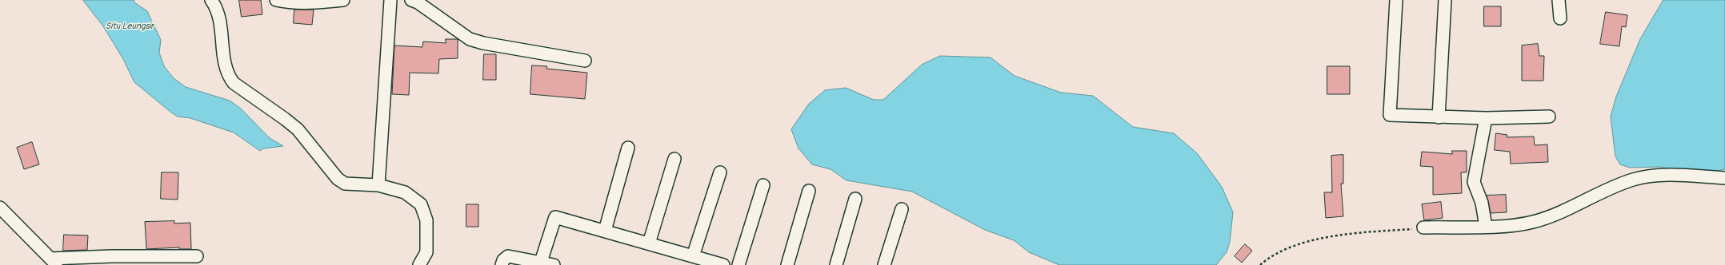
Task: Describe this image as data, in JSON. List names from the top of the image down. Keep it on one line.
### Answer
{"water":["Situ Leungsir"]}
